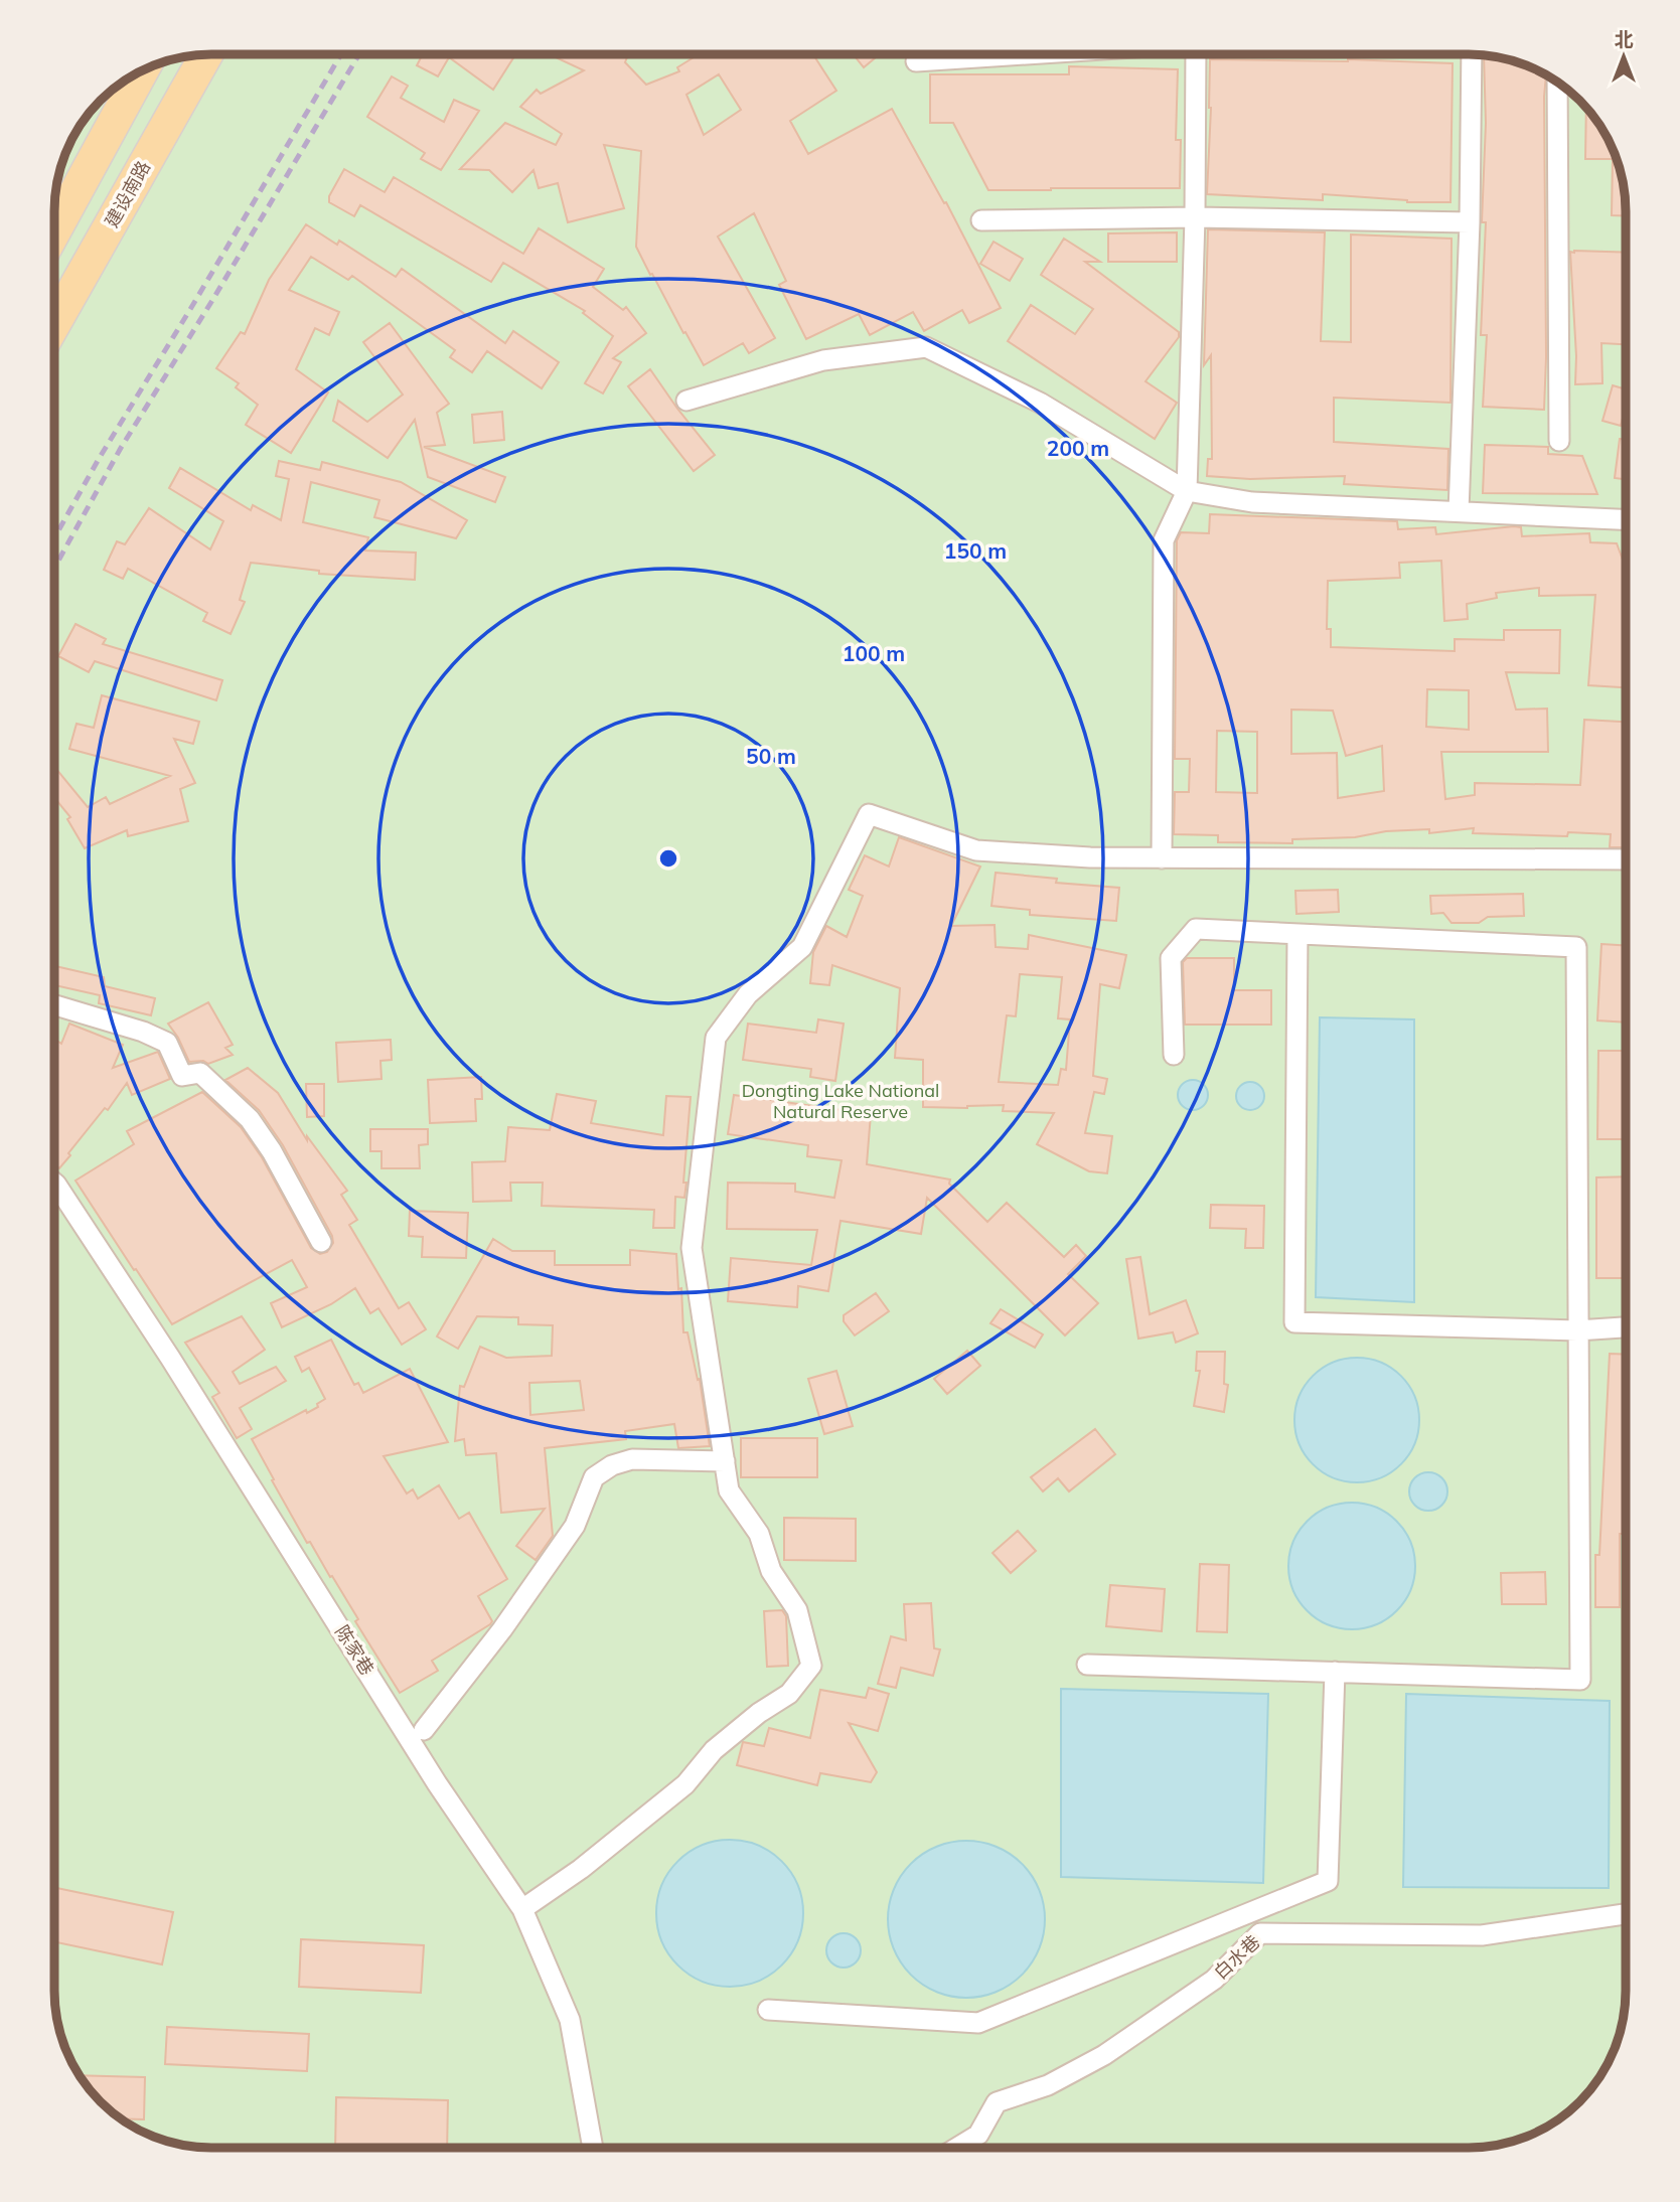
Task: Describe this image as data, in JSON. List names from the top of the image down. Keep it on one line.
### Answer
{"streets":{"main road":["建设南路"],"street":["陈家巷","白水巷"]},"parks":["Dongting Lake National Natural Reserve"],"north":"top","rings":["200 m","150 m","100 m","50 m"]}
